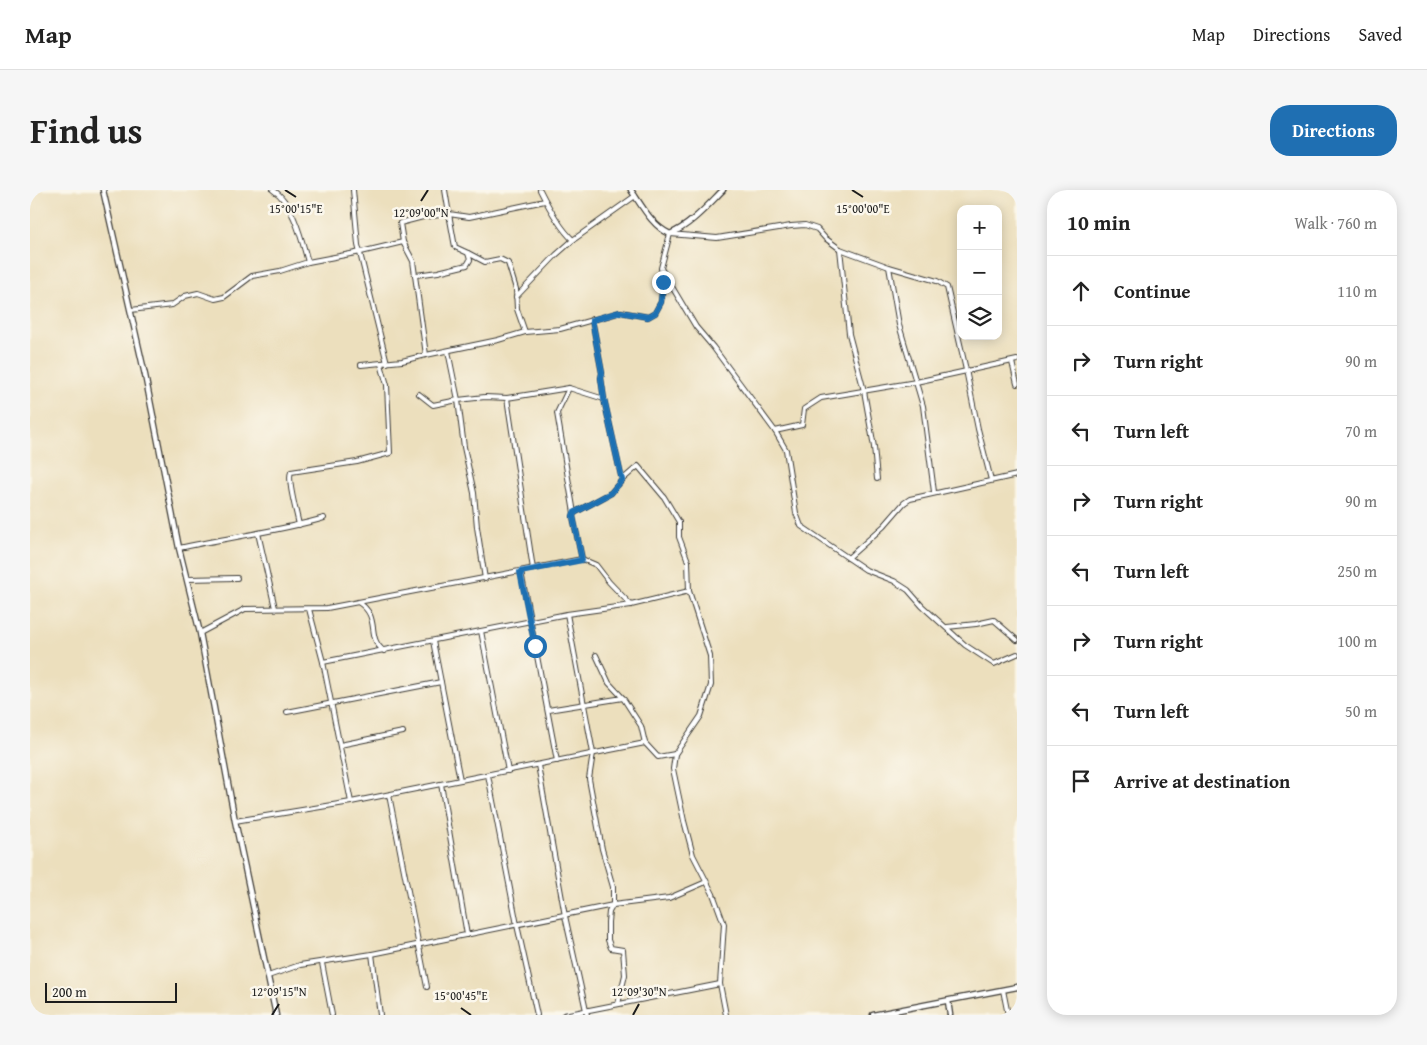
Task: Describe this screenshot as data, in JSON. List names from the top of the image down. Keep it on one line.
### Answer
{"scale_bar":"200 m","page":{"header":"Map","nav":["Map","Directions","Saved"],"title":"Find us","buttons":"Directions","heading":["10 min","Walk · 760 m"],"map_buttons":["+","−"],"list":[["Continue","110 m"],["Turn right","90 m"],["Turn left","70 m"],["Turn right","90 m"],["Turn left","250 m"],["Turn right","100 m"],["Turn left","50 m"],"Arrive at destination"],"scale":"200 m"},"coordinates":["15°00'00\"E","15°00'15\"E","12°09'00\"N","12°09'15\"N","12°09'30\"N","15°00'45\"E"]}
